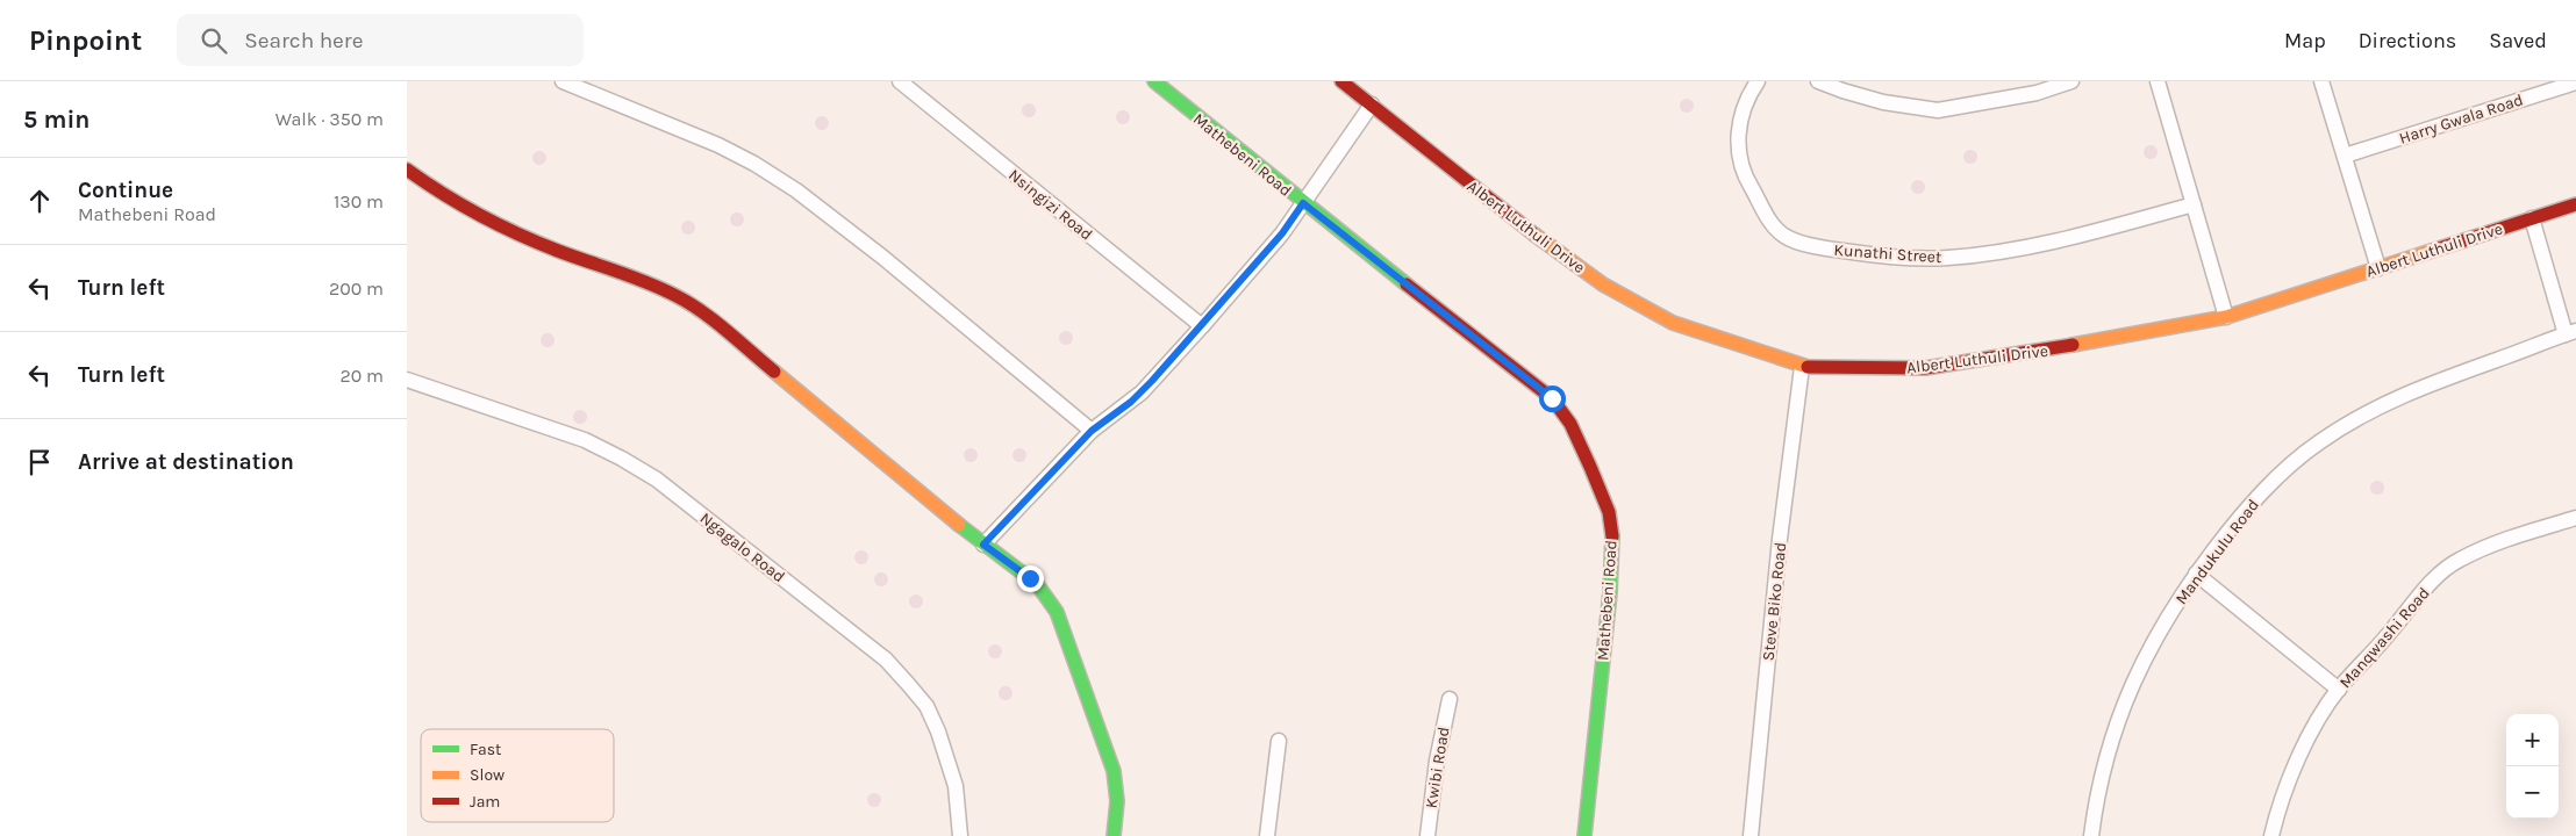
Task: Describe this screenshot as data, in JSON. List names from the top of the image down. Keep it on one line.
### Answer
{"streets":{"street":["Harry Gwala Road","Mathebeni Road","Nsingizi Road","Albert Luthuli Drive","Kunathi Street","Ngagalo Road","Mandukulu Road","Steve Biko Road","Manqwashi Road","Kwibi Road"]},"crossings":[["Albert Luthuli Drive","Steve Biko Road"]],"legend":["Fast","Slow","Jam"],"page":{"header":"Pinpoint","search":"Search here","nav":["Map","Directions","Saved"],"heading":["5 min","Walk · 350 m"],"list":[["Continue","Mathebeni Road","130 m"],["Turn left","200 m"],["Turn left","20 m"],"Arrive at destination"],"map_buttons":["+","−"]}}
